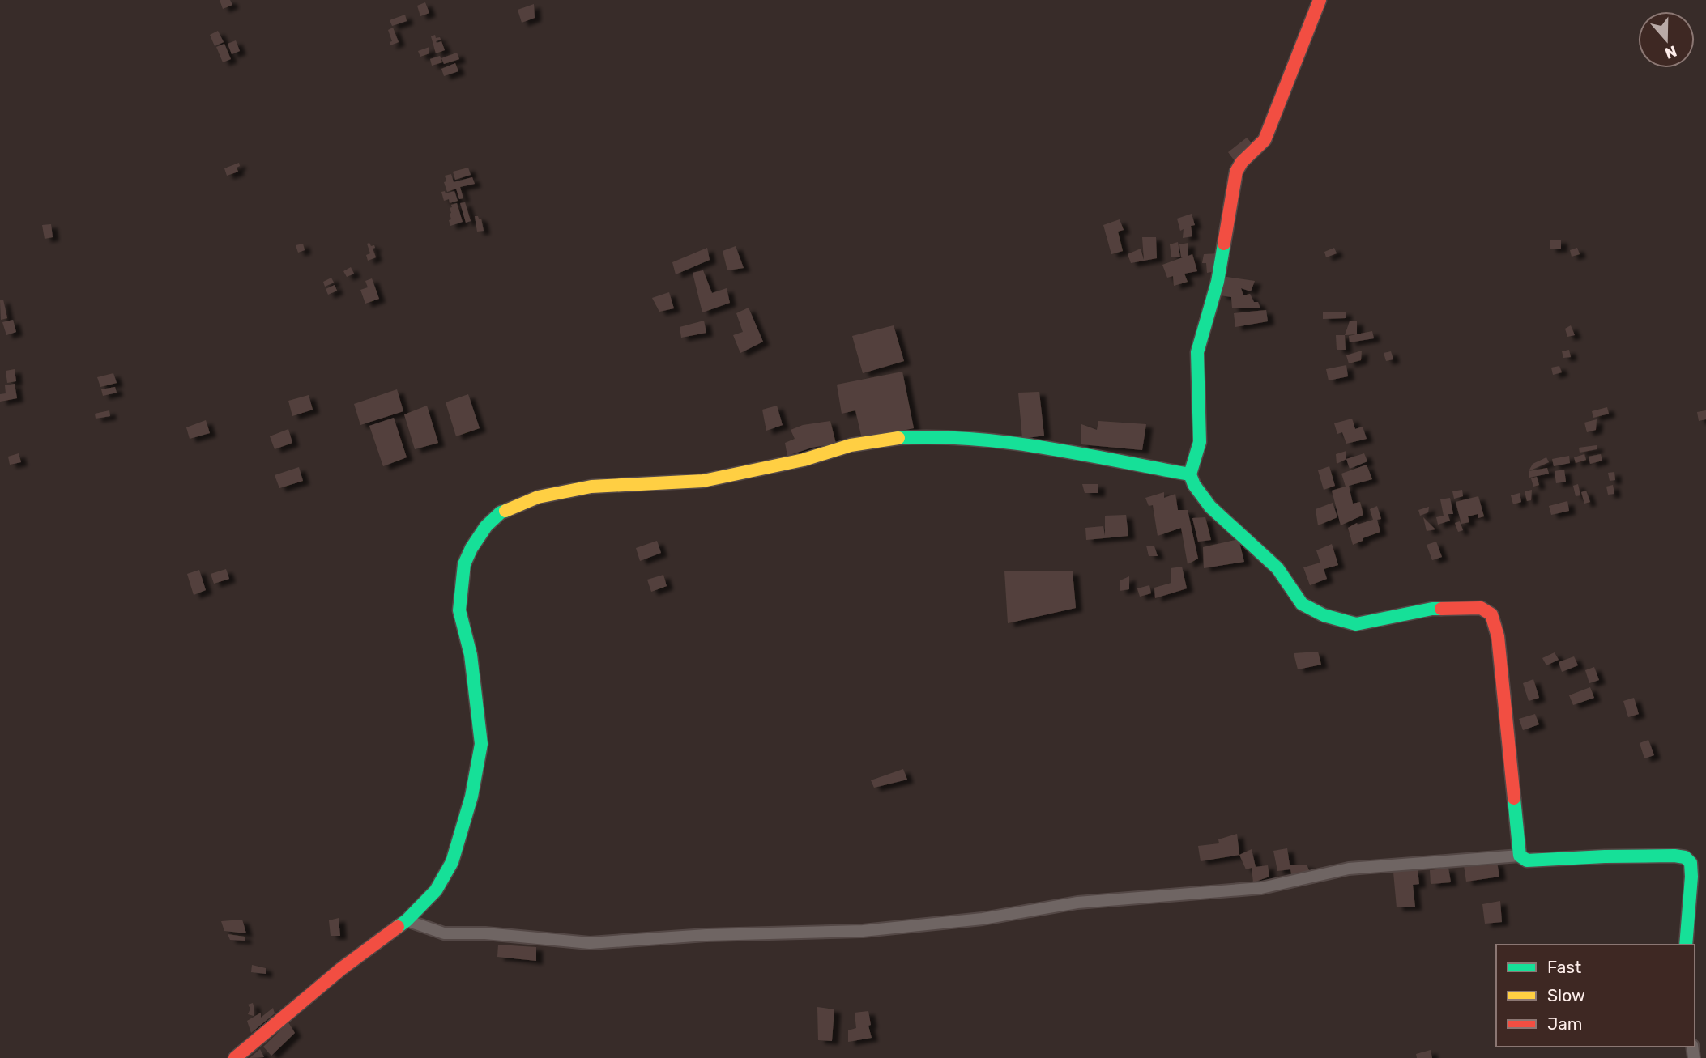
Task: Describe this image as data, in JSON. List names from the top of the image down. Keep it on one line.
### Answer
{"legend":["Fast","Slow","Jam"],"north":"bottom"}
